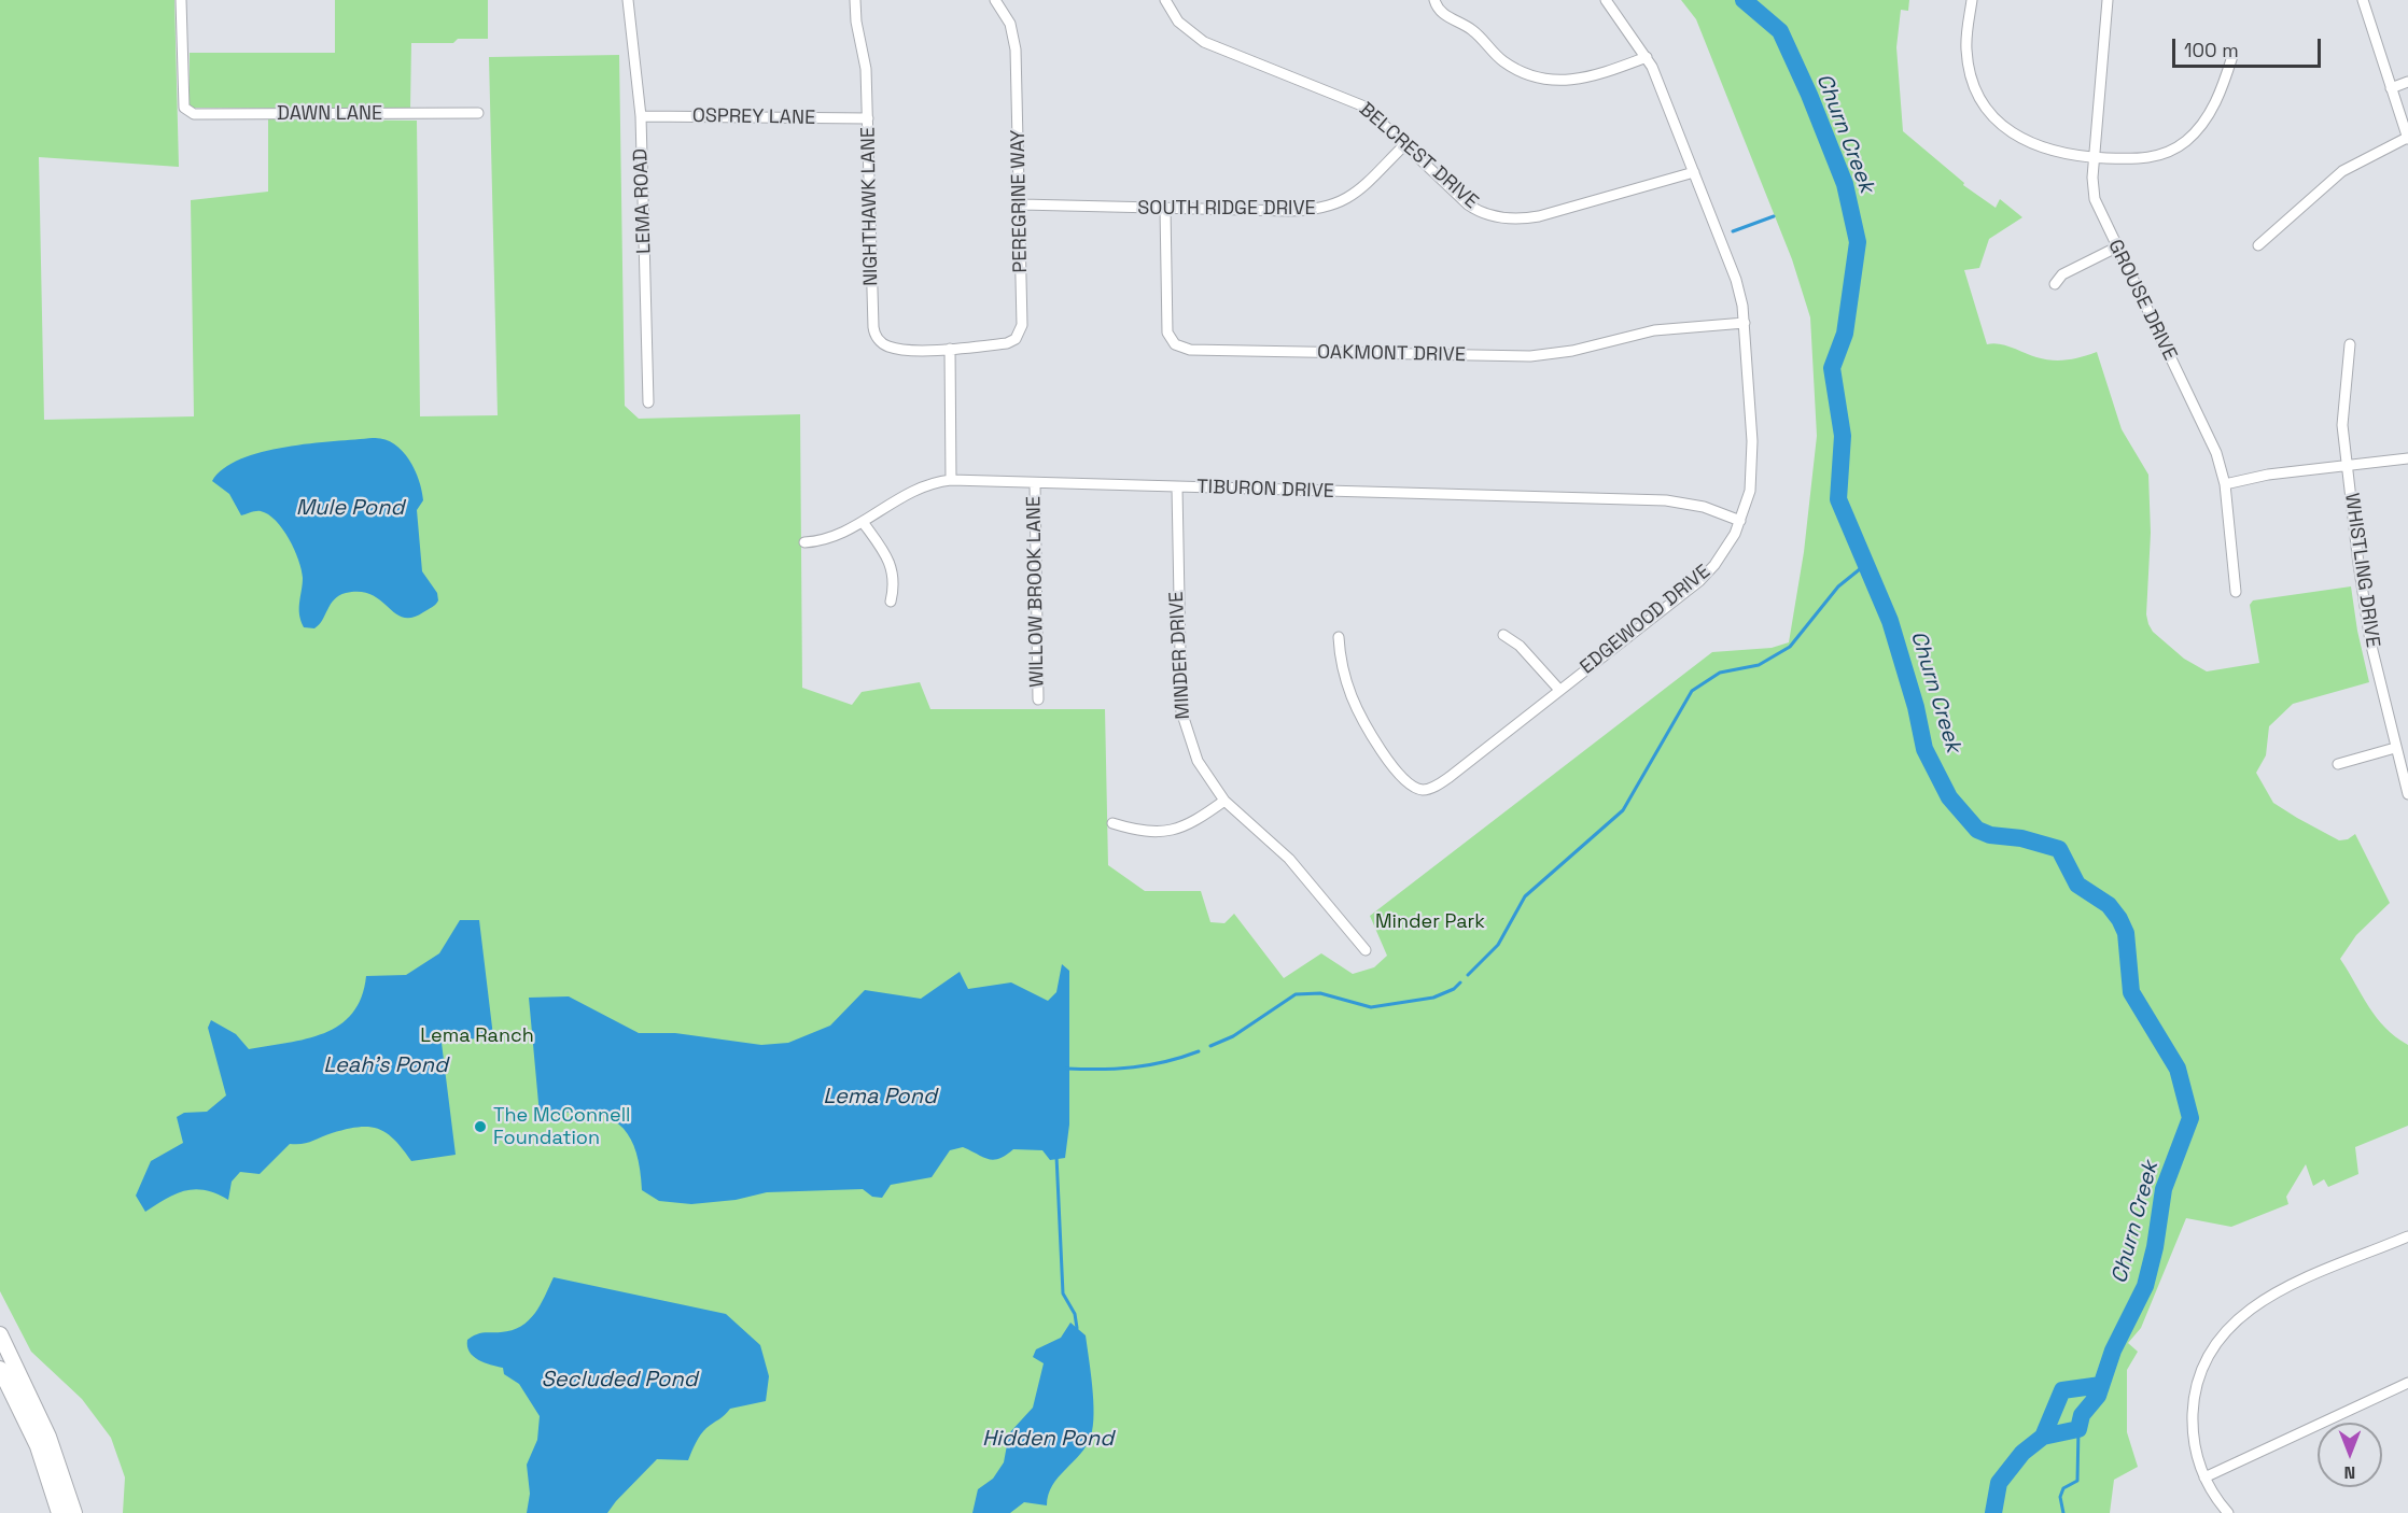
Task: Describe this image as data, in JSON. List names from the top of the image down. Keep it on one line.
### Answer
{"streets":{"street":["DAWN LANE","OSPREY LANE","BELCREST DRIVE","LEMA ROAD","PEREGRINE WAY","NIGHTHAWK LANE","SOUTH RIDGE DRIVE","GROUSE DRIVE","OAKMONT DRIVE","TIBURON DRIVE","WHISTLING DRIVE","WILLOW BROOK LANE","EDGEWOOD DRIVE","MINDER DRIVE"]},"crossings":[["OSPREY LANE","LEMA ROAD"],["OSPREY LANE","NIGHTHAWK LANE"],["BELCREST DRIVE","SOUTH RIDGE DRIVE"],["BELCREST DRIVE","EDGEWOOD DRIVE"],["PEREGRINE WAY","NIGHTHAWK LANE"],["PEREGRINE WAY","SOUTH RIDGE DRIVE"],["SOUTH RIDGE DRIVE","OAKMONT DRIVE"],["OAKMONT DRIVE","EDGEWOOD DRIVE"],["TIBURON DRIVE","WILLOW BROOK LANE"],["TIBURON DRIVE","EDGEWOOD DRIVE"],["TIBURON DRIVE","MINDER DRIVE"]],"water":["Churn Creek","Mule Pond","Leah's Pond","Lema Pond","Secluded Pond","Hidden Pond"],"parks":["Minder Park","Lema Ranch"],"places":["The McConnell Foundation"],"scale_bar":"100 m","north":"bottom"}
